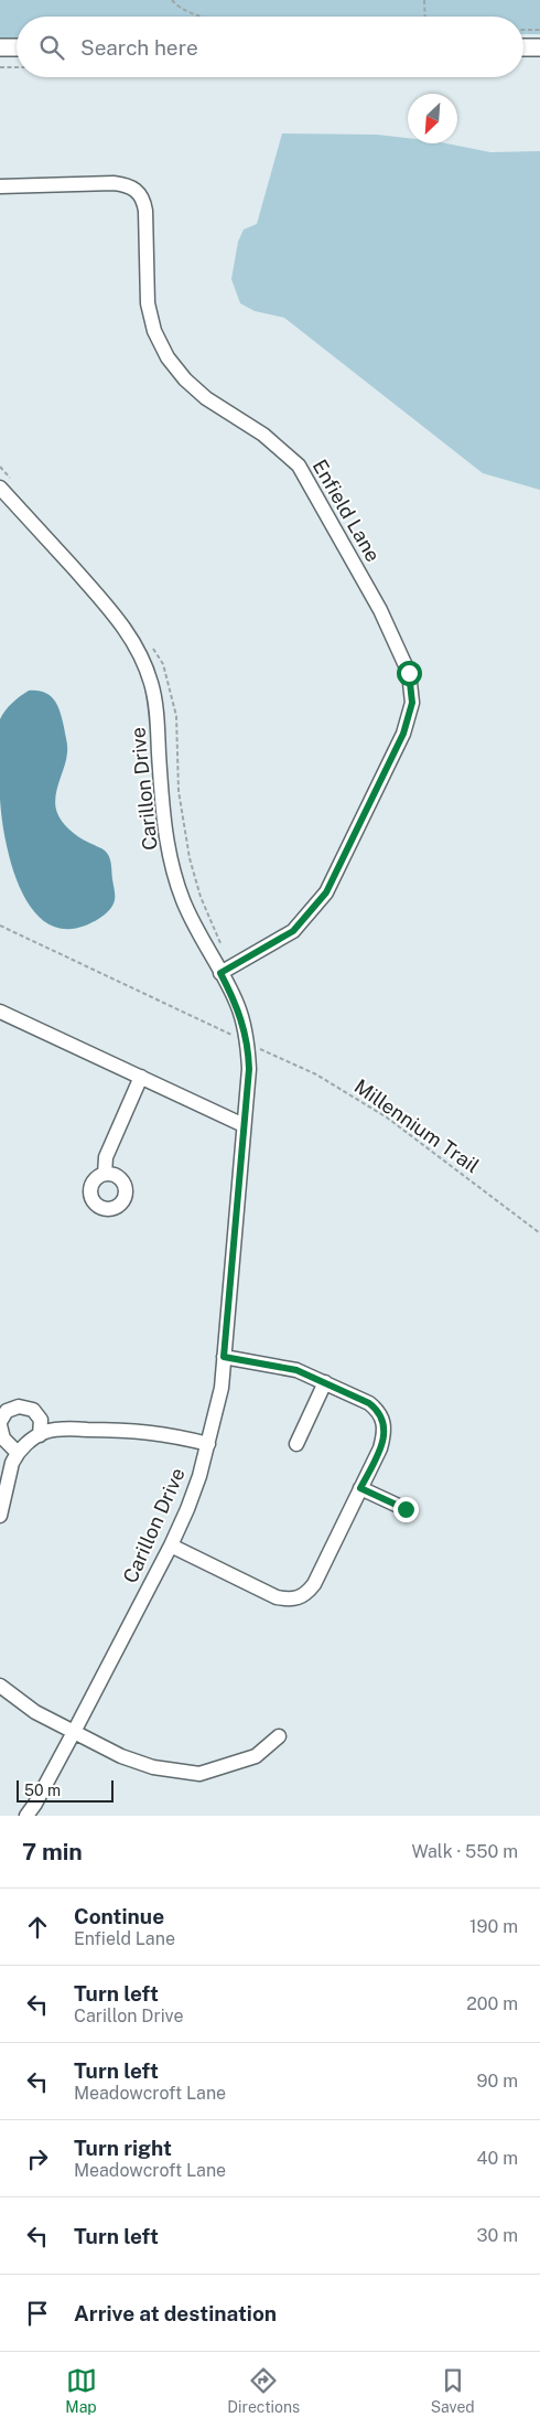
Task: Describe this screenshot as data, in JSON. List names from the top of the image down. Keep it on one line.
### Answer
{"streets":{"street":["Enfield Lane","Carillon Drive"],"path":["Millennium Trail"]},"crossings":[["Enfield Lane","Carillon Drive"],["Carillon Drive","Millennium Trail"]],"scale_bar":"50 m","north":"bottom left","page":{"search":"Search here","scale":"50 m","heading":["7 min","Walk · 550 m"],"list":[["Continue","Enfield Lane","190 m"],["Turn left","Carillon Drive","200 m"],["Turn left","Meadowcroft Lane","90 m"],["Turn right","Meadowcroft Lane","40 m"],["Turn left","30 m"],"Arrive at destination"],"nav":["Map","Directions","Saved"]}}
